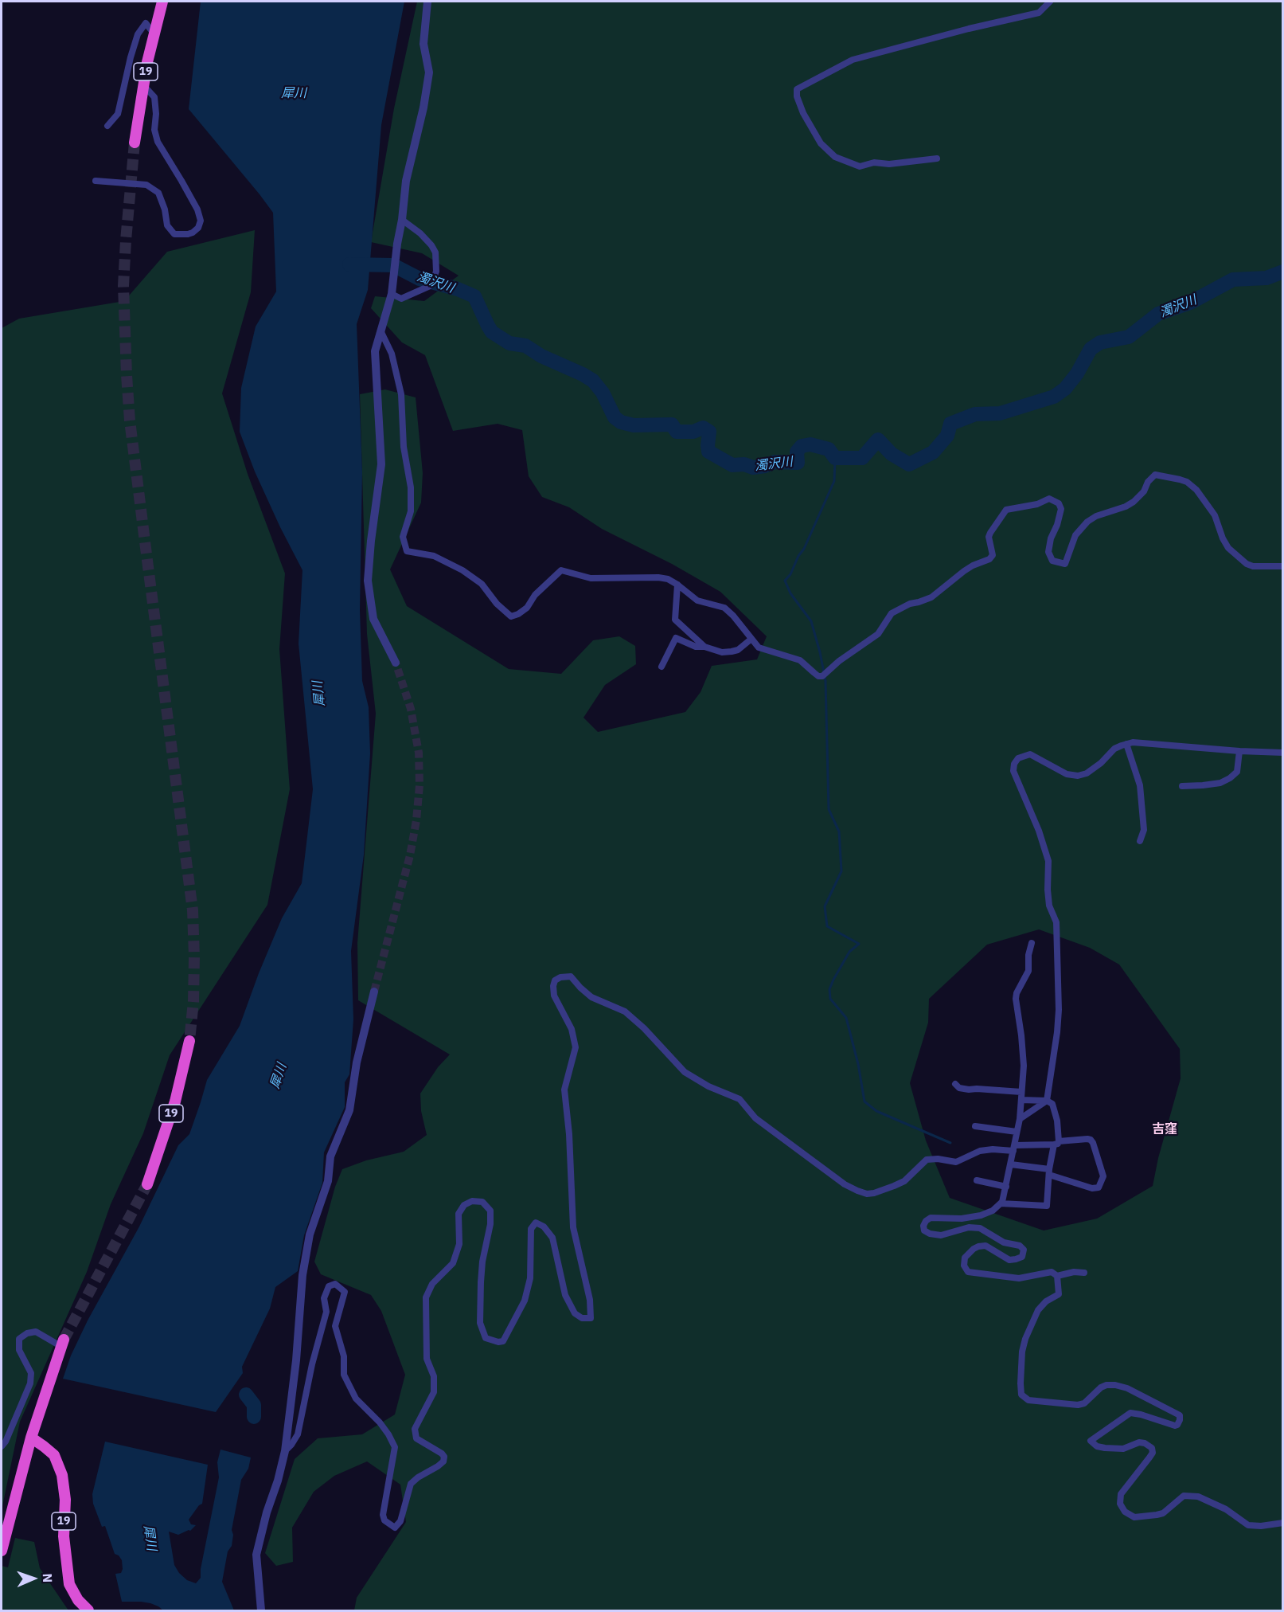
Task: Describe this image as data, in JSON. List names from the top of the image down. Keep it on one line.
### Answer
{"streets":{"highway":["19"]},"districts":["吉窪"],"water":["犀川","濁沢川"],"north":"right"}
